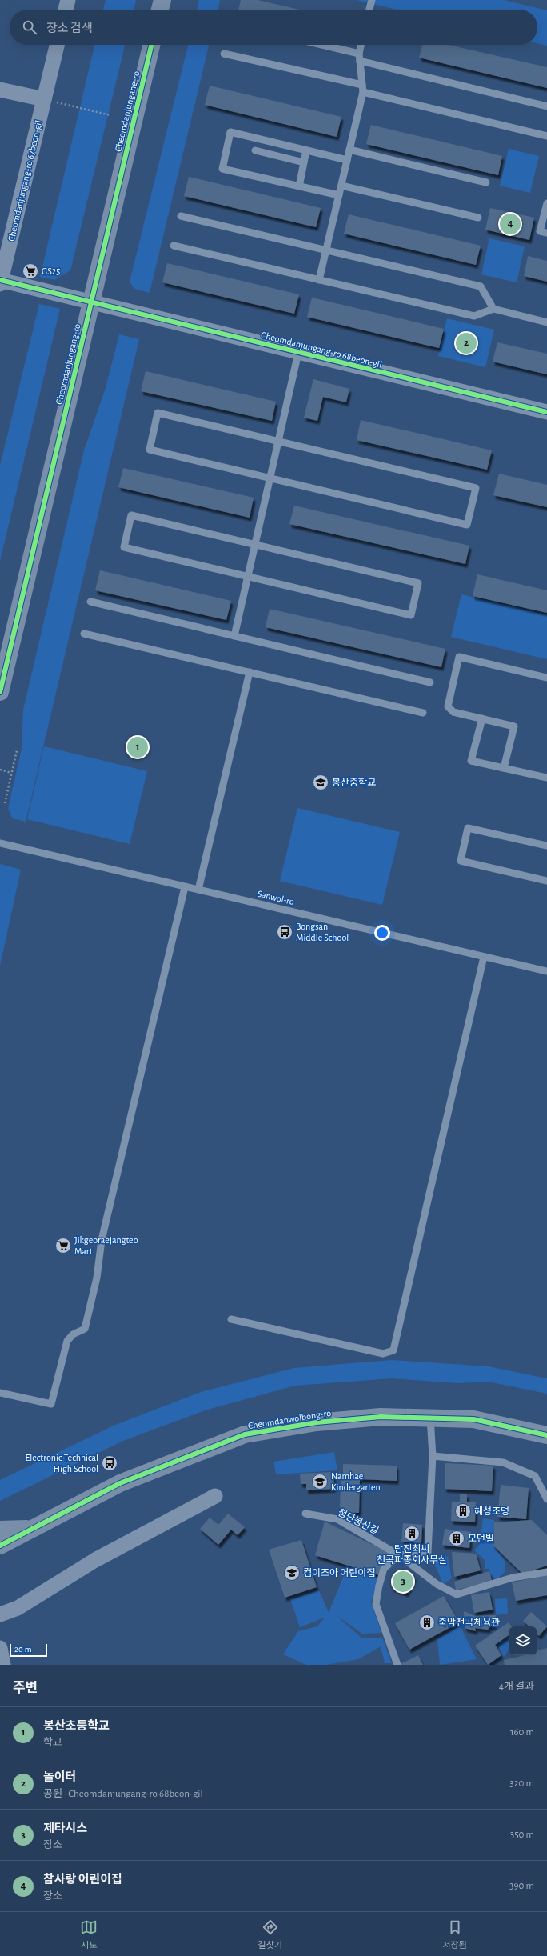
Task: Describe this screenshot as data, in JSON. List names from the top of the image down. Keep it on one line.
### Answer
{"streets":{"street":["Cheomdanjungang-ro","Cheomdanjungang-ro 67beon-gil","Cheomdanjungang-ro 68beon-gil","Cheomdanwolbong-ro"],"lane":["Sanwol-ro","첨단봉산길"]},"crossings":[["Cheomdanjungang-ro","Cheomdanjungang-ro 67beon-gil"],["Cheomdanjungang-ro","Cheomdanjungang-ro 68beon-gil"],["Cheomdanjungang-ro 67beon-gil","Cheomdanjungang-ro 68beon-gil"]],"places":{"supermarket":["GS25","Jikgeoraejangteo Mart"],"school or university":["봉산중학교","Namhae Kindergarten","컴이조아 어린이집"],"bus stop":["Bongsan Middle School","Electronic Technical High School"],"building":["혜성조명","탐진최씨 천곡파종회사무실","모던빌","죽암천곡체육관"]},"scale_bar":"20 m","page":{"search":"장소 검색","pins":["4","2","1","3"],"scale":"20 m","heading":["주변","4개 결과"],"list":[{"mark":"1","name":"봉산초등학교","note":"학교","value":"160 m"},{"mark":"2","name":"놀이터","note":"공원 · Cheomdanjungang-ro 68beon-gil","value":"320 m"},{"mark":"3","name":"제타시스","note":"장소","value":"350 m"},{"mark":"4","name":"참사랑 어린이집","note":"장소","value":"390 m"}],"nav":["지도","길찾기","저장됨"]}}
